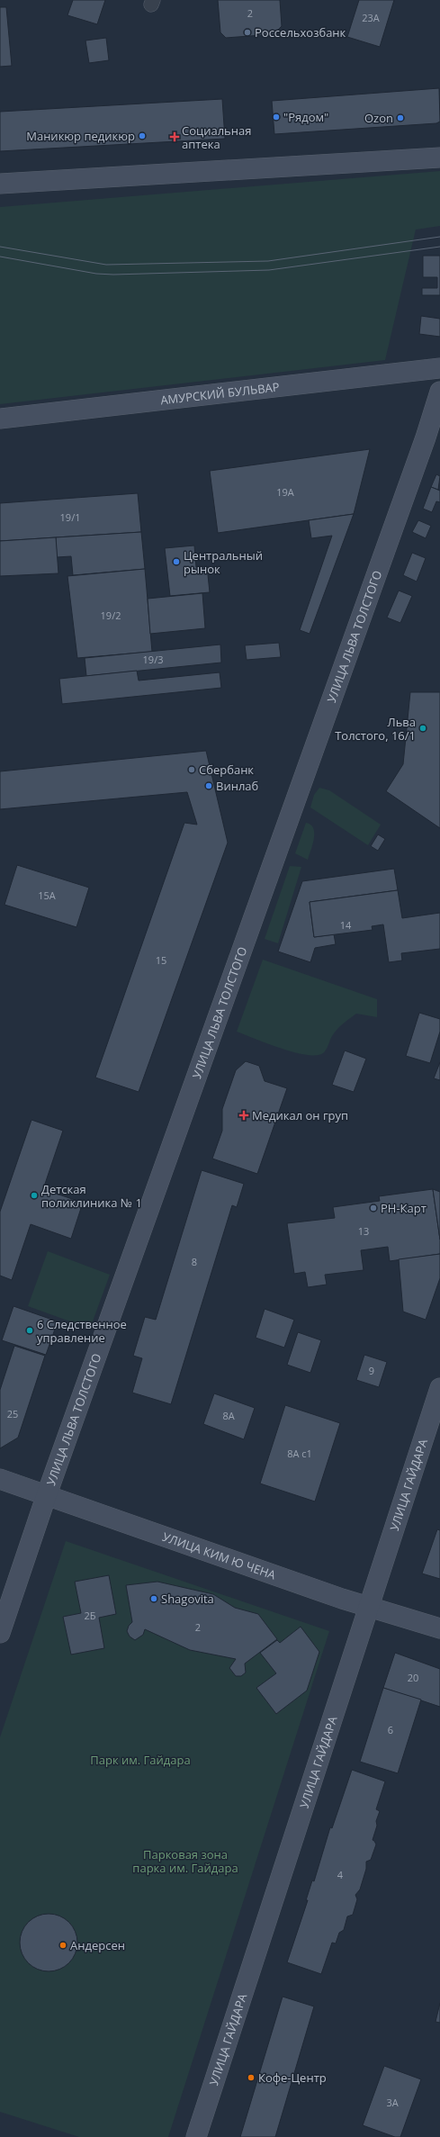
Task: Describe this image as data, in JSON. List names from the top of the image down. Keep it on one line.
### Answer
{"streets":{"street":["АМУРСКИЙ БУЛЬВАР","УЛИЦА ЛЬВА ТОЛСТОГО","УЛИЦА ГАЙДАРА","УЛИЦА КИМ Ю ЧЕНА"]},"crossings":[["УЛИЦА ЛЬВА ТОЛСТОГО","УЛИЦА КИМ Ю ЧЕНА"],["УЛИЦА ГАЙДАРА","УЛИЦА КИМ Ю ЧЕНА"]],"parks":["Парк им. Гайдара","Парковая зона парка им. Гайдара"],"places":{"other":["Россельхозбанк","\"Рядом\"","Ozon","Маникюр педикюр","Центральный рынок","Льва Толстого, 16/1","Сбербанк","Винлаб","Детская поликлиника № 1","РН-Карт","6 Следственное управление","Shagovita","Андерсен","Кофе-Центр"],"health":["Социальная аптека","Медикал он груп"]},"house_numbers":["2","23А","19А","19/1","19/2","19/3","15А","14","15","13","8","9","25","8А","8А с1","2Б","2","20","6","4","3А"]}
